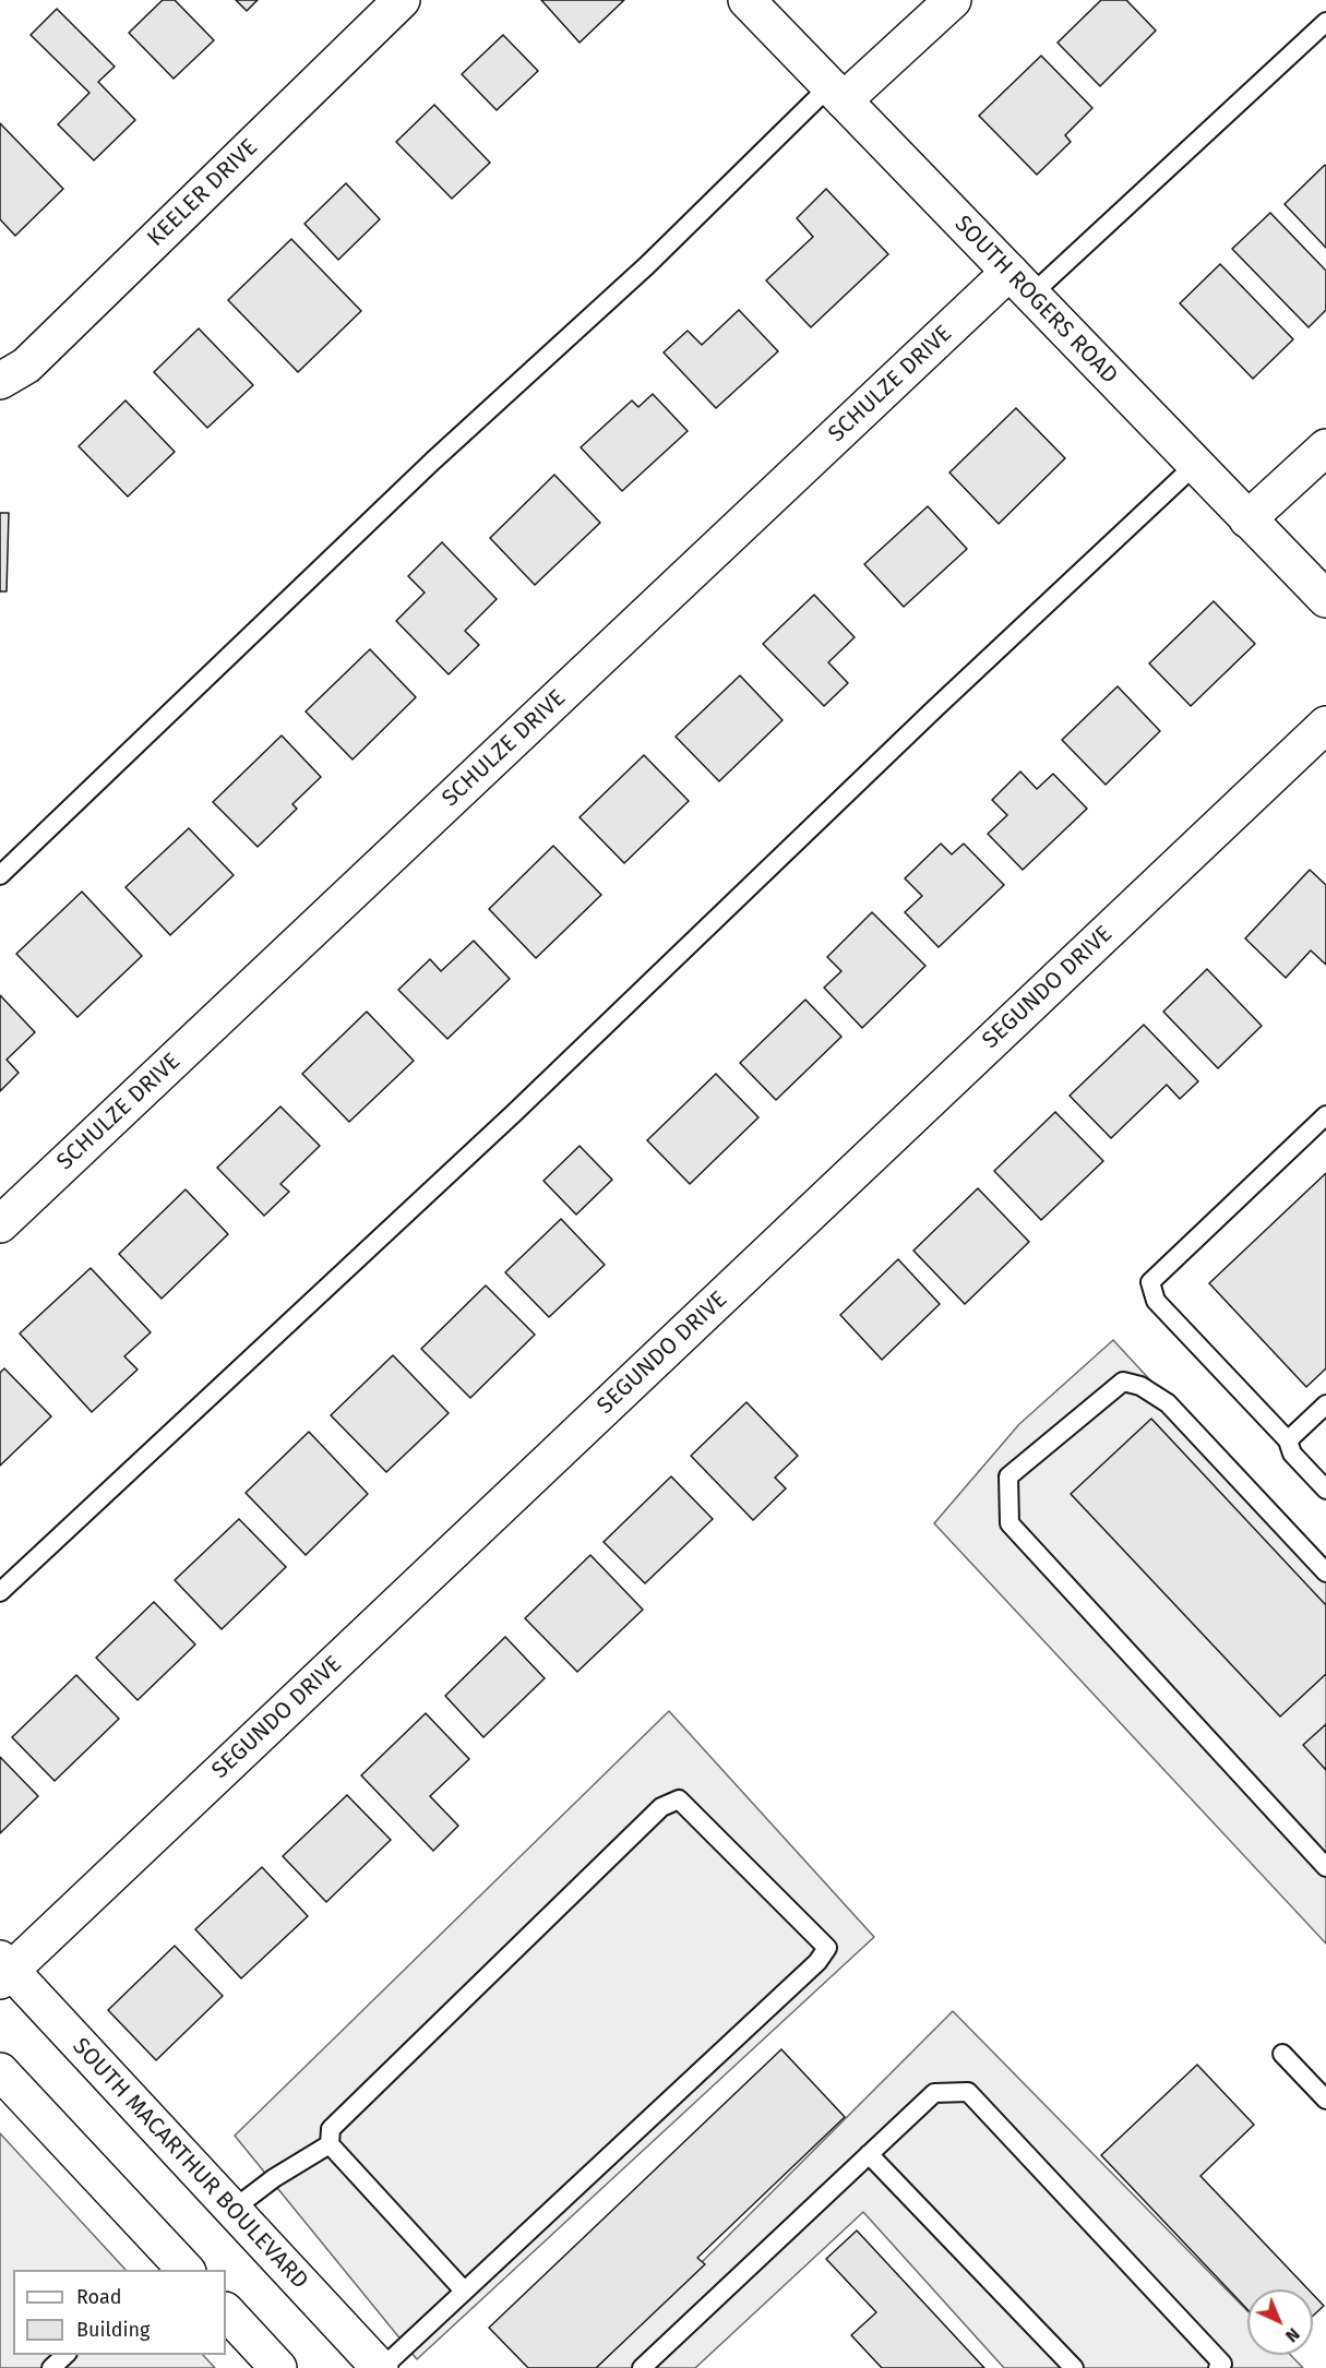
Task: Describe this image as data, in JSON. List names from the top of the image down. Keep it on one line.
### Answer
{"streets":{"street":["KEELER DRIVE","SOUTH ROGERS ROAD","SCHULZE DRIVE","SEGUNDO DRIVE","SOUTH MACARTHUR BOULEVARD"]},"crossings":[["SOUTH ROGERS ROAD","SCHULZE DRIVE"],["SEGUNDO DRIVE","SOUTH MACARTHUR BOULEVARD"]],"legend":["Road","Building"],"north":"bottom right"}
